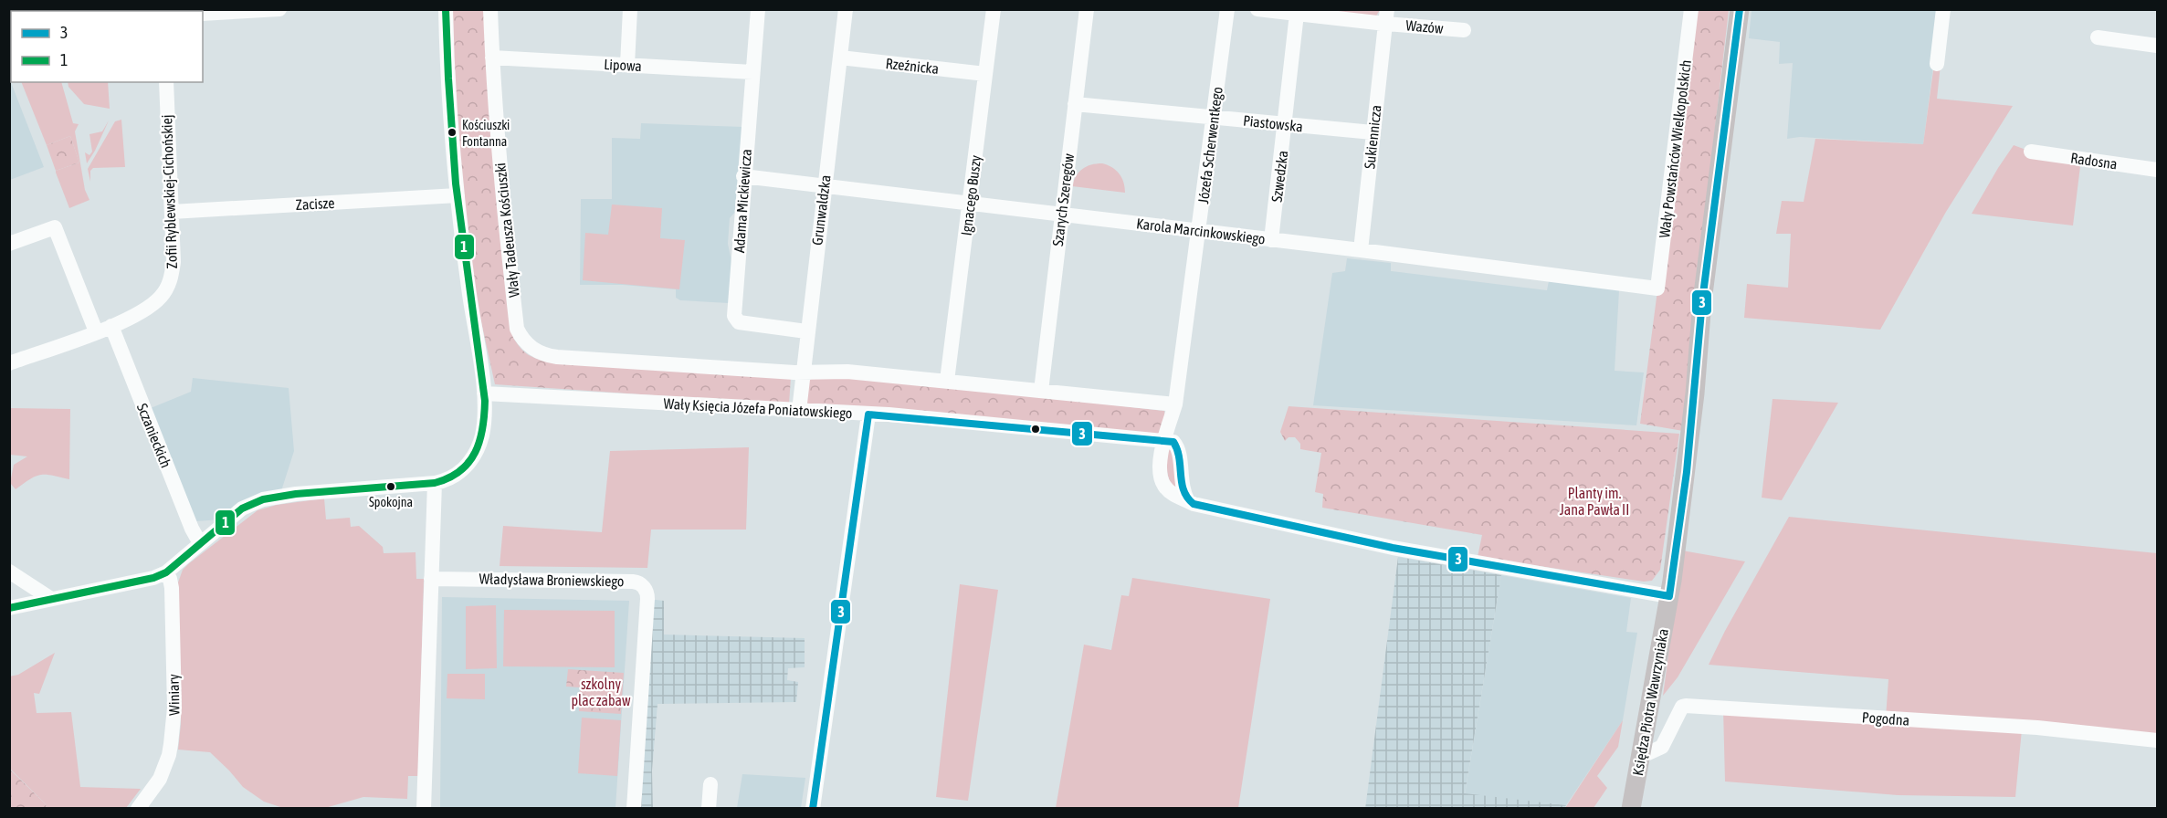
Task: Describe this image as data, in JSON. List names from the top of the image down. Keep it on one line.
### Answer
{"streets":{"main road":["Księdza Piotra Wawrzyniaka"],"street":["Wazów","Lipowa","Rzeźnicka","Piastowska","Sukiennicza","Józefa Scherwentkego","Wały Powstańców Wielkopolskich","Radosna","Szwedzka","Zofii Ryblewskiej-Cichońskiej","Ignacego Buszy","Szarych Szeregów","Adama Mickiewicza","Zacisze","Grunwaldzka","Wały Tadeusza Kościuszki","Karola Marcinkowskiego","Wały Księcia Józefa Poniatowskiego","Sczanieckich","Władysława Broniewskiego","Winiary","Pogodna"]},"crossings":[["Wazów","Sukiennicza"],["Wazów","Szwedzka"],["Lipowa","Adama Mickiewicza"],["Lipowa","Wały Tadeusza Kościuszki"],["Rzeźnicka","Ignacego Buszy"],["Rzeźnicka","Grunwaldzka"],["Piastowska","Sukiennicza"],["Piastowska","Józefa Scherwentkego"],["Piastowska","Szwedzka"],["Piastowska","Szarych Szeregów"],["Sukiennicza","Karola Marcinkowskiego"],["Józefa Scherwentkego","Karola Marcinkowskiego"],["Józefa Scherwentkego","Wały Księcia Józefa Poniatowskiego"],["Wały Powstańców Wielkopolskich","Karola Marcinkowskiego"],["Szwedzka","Karola Marcinkowskiego"],["Zofii Ryblewskiej-Cichońskiej","Zacisze"],["Zofii Ryblewskiej-Cichońskiej","Sczanieckich"],["Ignacego Buszy","Karola Marcinkowskiego"],["Szarych Szeregów","Karola Marcinkowskiego"],["Adama Mickiewicza","Grunwaldzka"],["Adama Mickiewicza","Karola Marcinkowskiego"],["Grunwaldzka","Wały Tadeusza Kościuszki"],["Grunwaldzka","Karola Marcinkowskiego"],["Grunwaldzka","Wały Księcia Józefa Poniatowskiego"],["Księdza Piotra Wawrzyniaka","Pogodna"]],"parks":["Planty im. Jana Pawła II","szkolny plac zabaw"],"places":["Kościuszki Fontanna","Spokojna"],"lines":["transit line 3","transit line 1"],"legend":["3","1"]}
